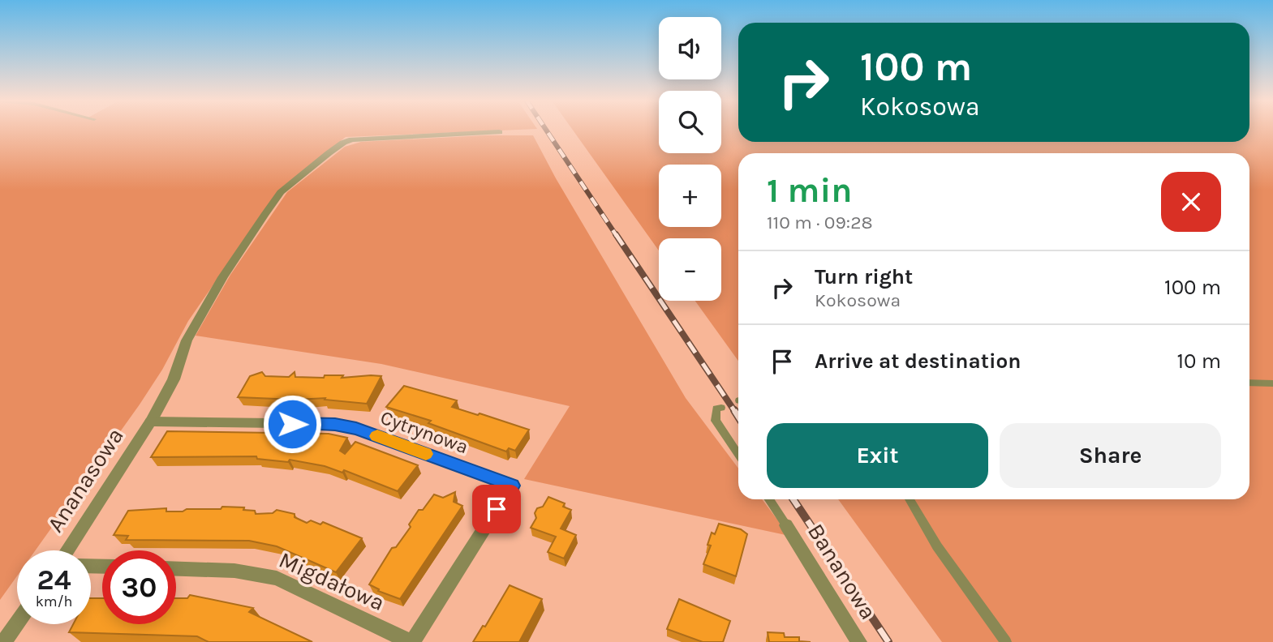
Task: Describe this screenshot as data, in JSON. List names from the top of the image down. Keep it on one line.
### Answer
{"streets":{"street":["Cytrynowa","Ananasowa","Bananowa","Migdałowa"]},"crossings":[["Cytrynowa","Ananasowa"],["Cytrynowa","Migdałowa"]],"page":{"map_buttons":["+","−"],"turn":["100 m","Kokosowa"],"heading":["1 min","110 m · 09:28"],"list":[{"name":"Turn right","note":"Kokosowa","value":"100 m"},{"name":"Arrive at destination","value":"10 m"}],"buttons":["Exit","Share"],"speed":"24 km/h","limit":"30"}}
